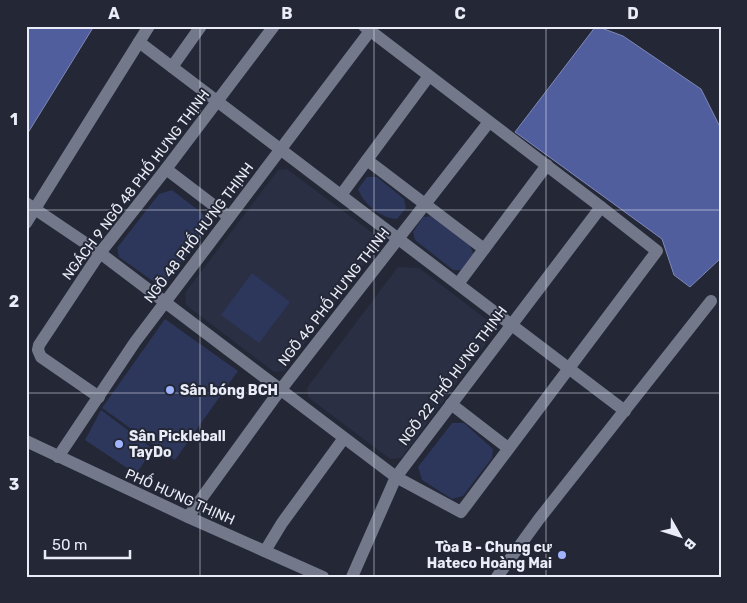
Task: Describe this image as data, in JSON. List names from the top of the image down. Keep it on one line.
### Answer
{"streets":{"street":["NGÁCH 9 NGÕ 48 PHỐ HƯNG THỊNH","NGÕ 48 PHỐ HƯNG THỊNH","NGÕ 46 PHỐ HƯNG THỊNH","NGÕ 22 PHỐ HƯNG THỊNH","PHỐ HƯNG THỊNH"]},"crossings":[["NGÁCH 9 NGÕ 48 PHỐ HƯNG THỊNH","NGÕ 48 PHỐ HƯNG THỊNH"],["NGÕ 48 PHỐ HƯNG THỊNH","PHỐ HƯNG THỊNH"],["NGÕ 46 PHỐ HƯNG THỊNH","PHỐ HƯNG THỊNH"]],"places":["Sân bóng BCH","Sân Pickleball TayDo","Tòa B - Chung cư Hateco Hoàng Mai"],"scale_bar":"50 m","north":"bottom right","grid":{"columns":["A","B","C","D"],"rows":["1","2","3"]}}
